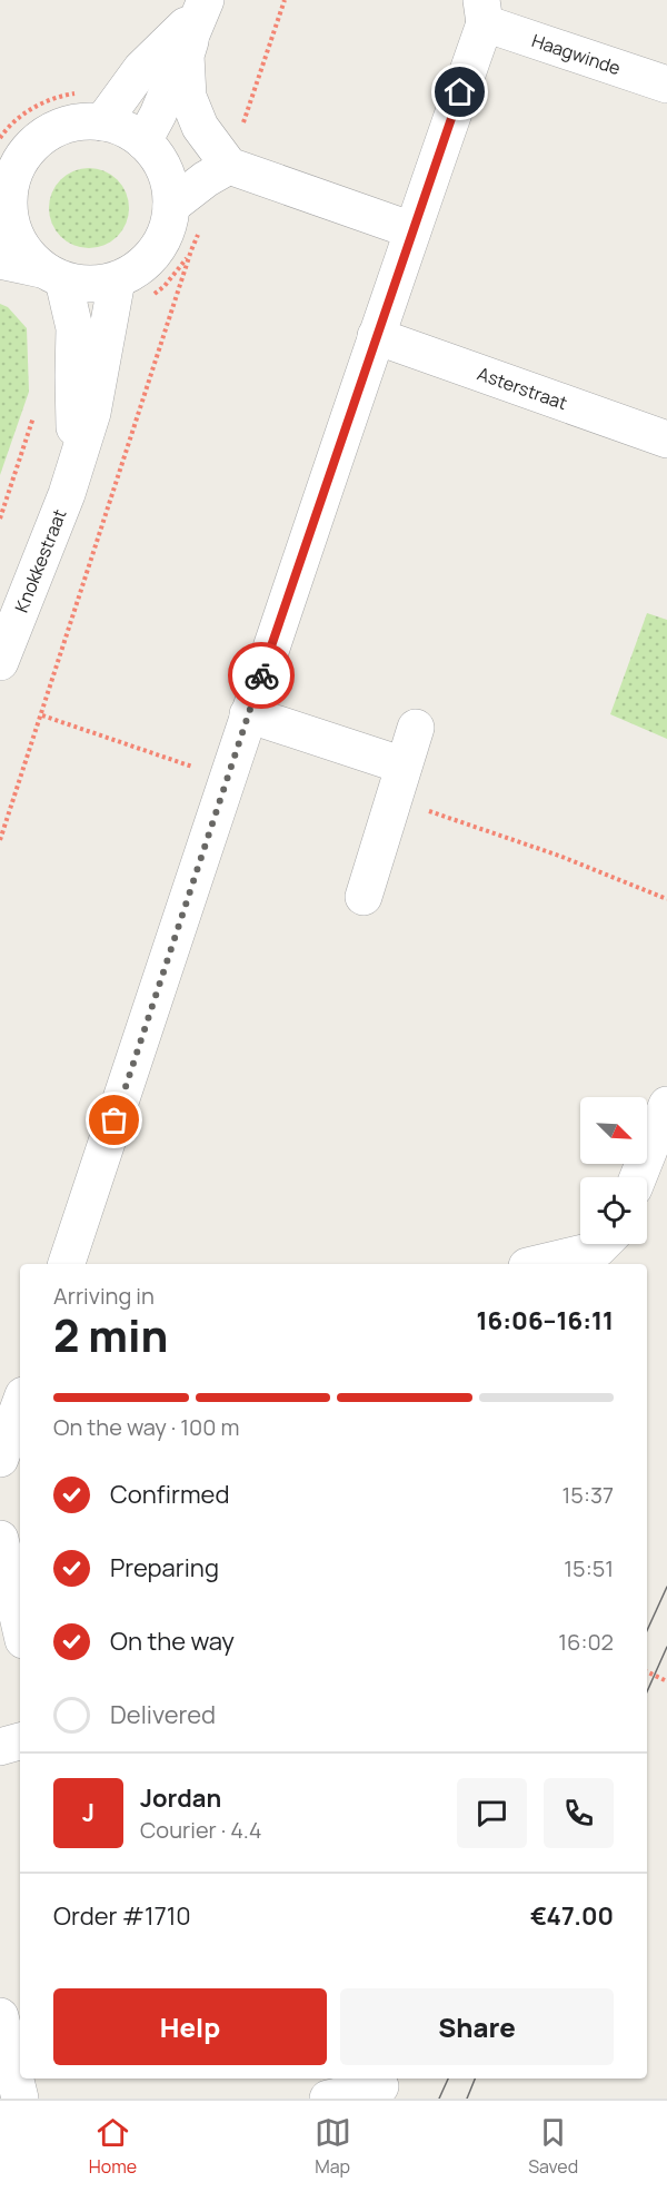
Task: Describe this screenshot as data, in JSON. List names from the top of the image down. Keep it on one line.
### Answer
{"streets":{"street":["Haagwinde","Asterstraat","Knokkestraat"]},"north":"bottom right","page":{"heading":["2 min","Arriving in","16:06–16:11"],"panel":["Jordan","Courier · 4.4","Order #1710","€47.00"],"bar":"On the way · 100 m","list":[["Confirmed","15:37"],["Preparing","15:51"],["On the way","16:02"],"Delivered"],"round":"J","buttons":["Help","Share"],"tabs":["Home","Map","Saved"]}}
